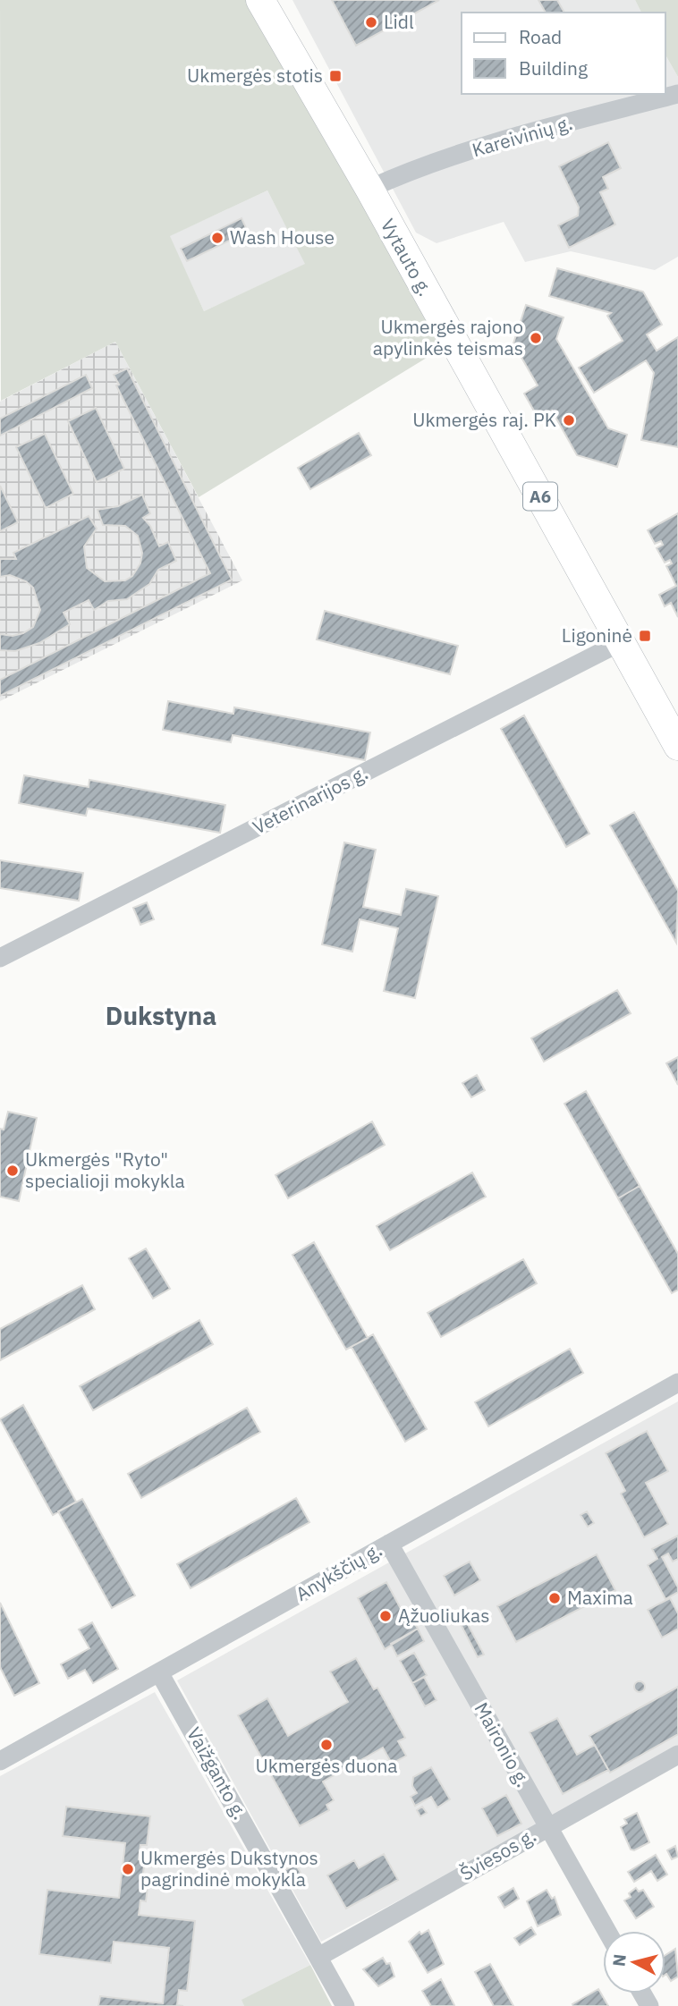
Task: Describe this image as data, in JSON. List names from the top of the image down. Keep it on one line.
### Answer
{"streets":{"main road":["Vytauto g.","A6"],"street":["Kareivinių g.","Veterinarijos g.","Anykščių g.","Maironio g.","Vaižganto g.","Šviesos g."]},"crossings":[["Kareivinių g.","Vytauto g."],["Vytauto g.","Veterinarijos g."],["Anykščių g.","Maironio g."],["Anykščių g.","Vaižganto g."],["Maironio g.","Šviesos g."],["Vaižganto g.","Šviesos g."]],"districts":["Dukstyna"],"places":{"other":["Lidl","Wash House","Ukmergės rajono apylinkės teismas","Ukmergės raj. PK","Ukmergės \"Ryto\" specialioji mokykla","Maxima","Ąžuoliukas","Ukmergės duona","Ukmergės Dukstynos pagrindinė mokykla"],"transit":["Ukmergės stotis","Ligoninė"]},"legend":["Road","Building"],"north":"left"}
